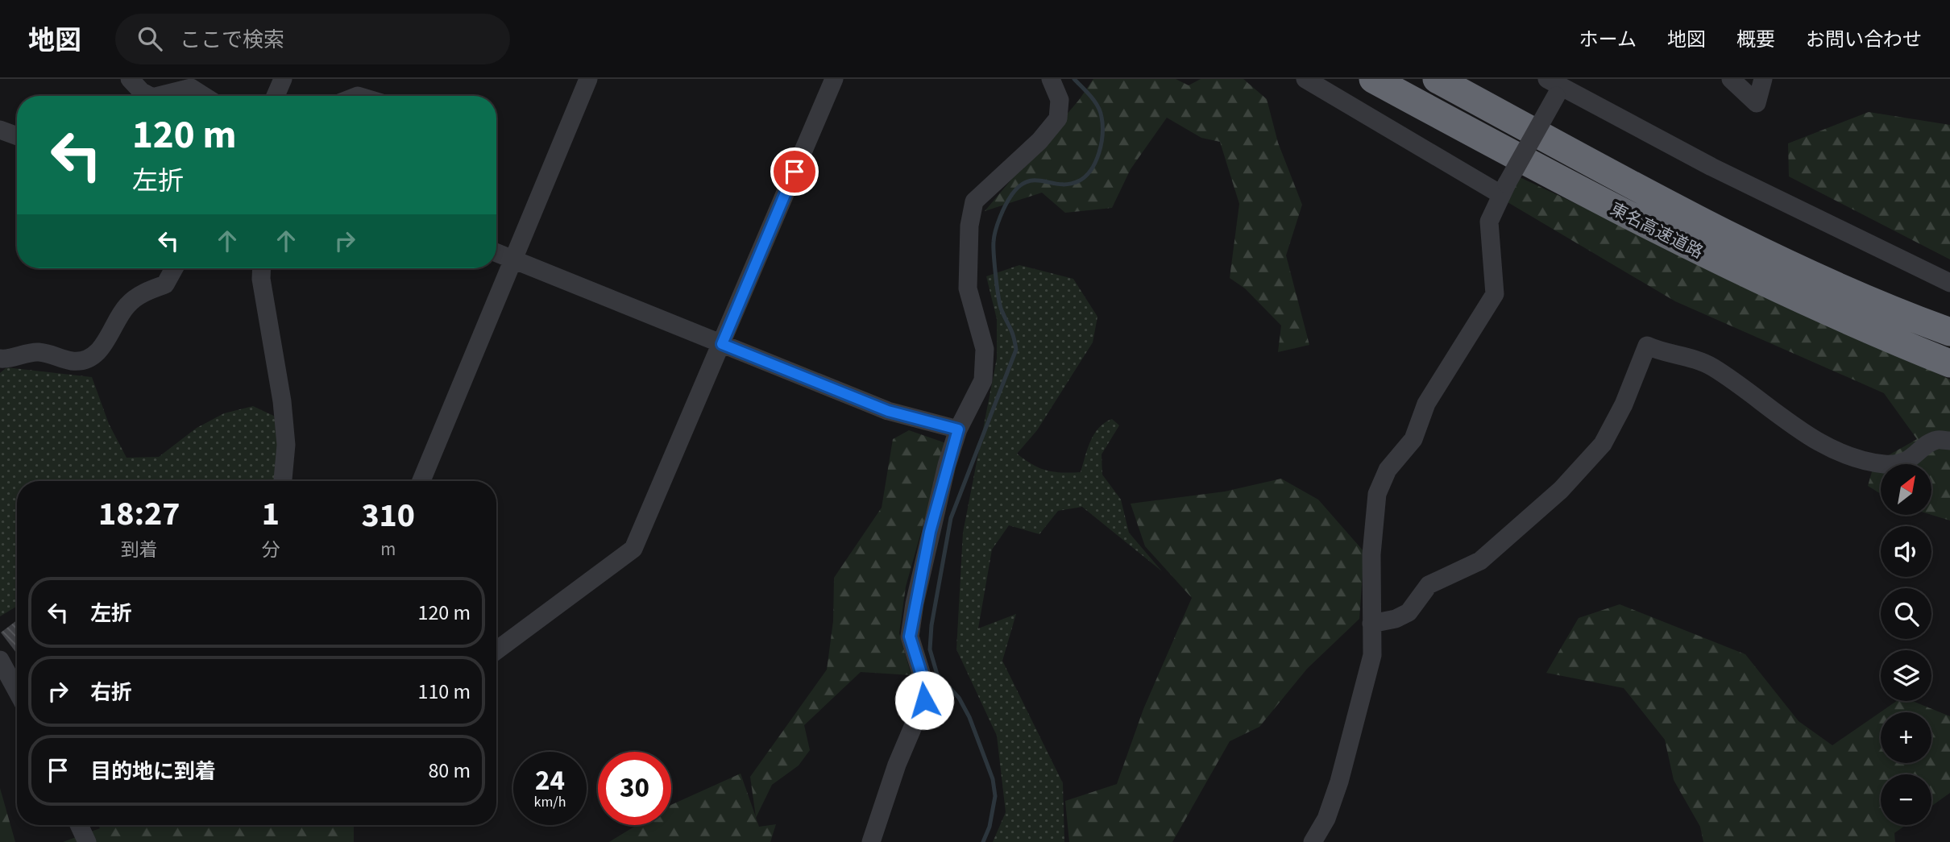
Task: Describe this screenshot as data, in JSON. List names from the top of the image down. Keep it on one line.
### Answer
{"streets":{"highway":["東名高速道路"]},"north":"top right","page":{"header":"地図","search":"ここで検索","nav":["ホーム","地図","概要","お問い合わせ"],"turn":["120 m","左折"],"map_buttons":["+","−"],"eta":["18:27","到着","1","分","310","m"],"list":[{"name":"左折","value":"120 m"},{"name":"右折","value":"110 m"},{"name":"目的地に到着","value":"80 m"}],"speed":"24 km/h","limit":"30"}}
